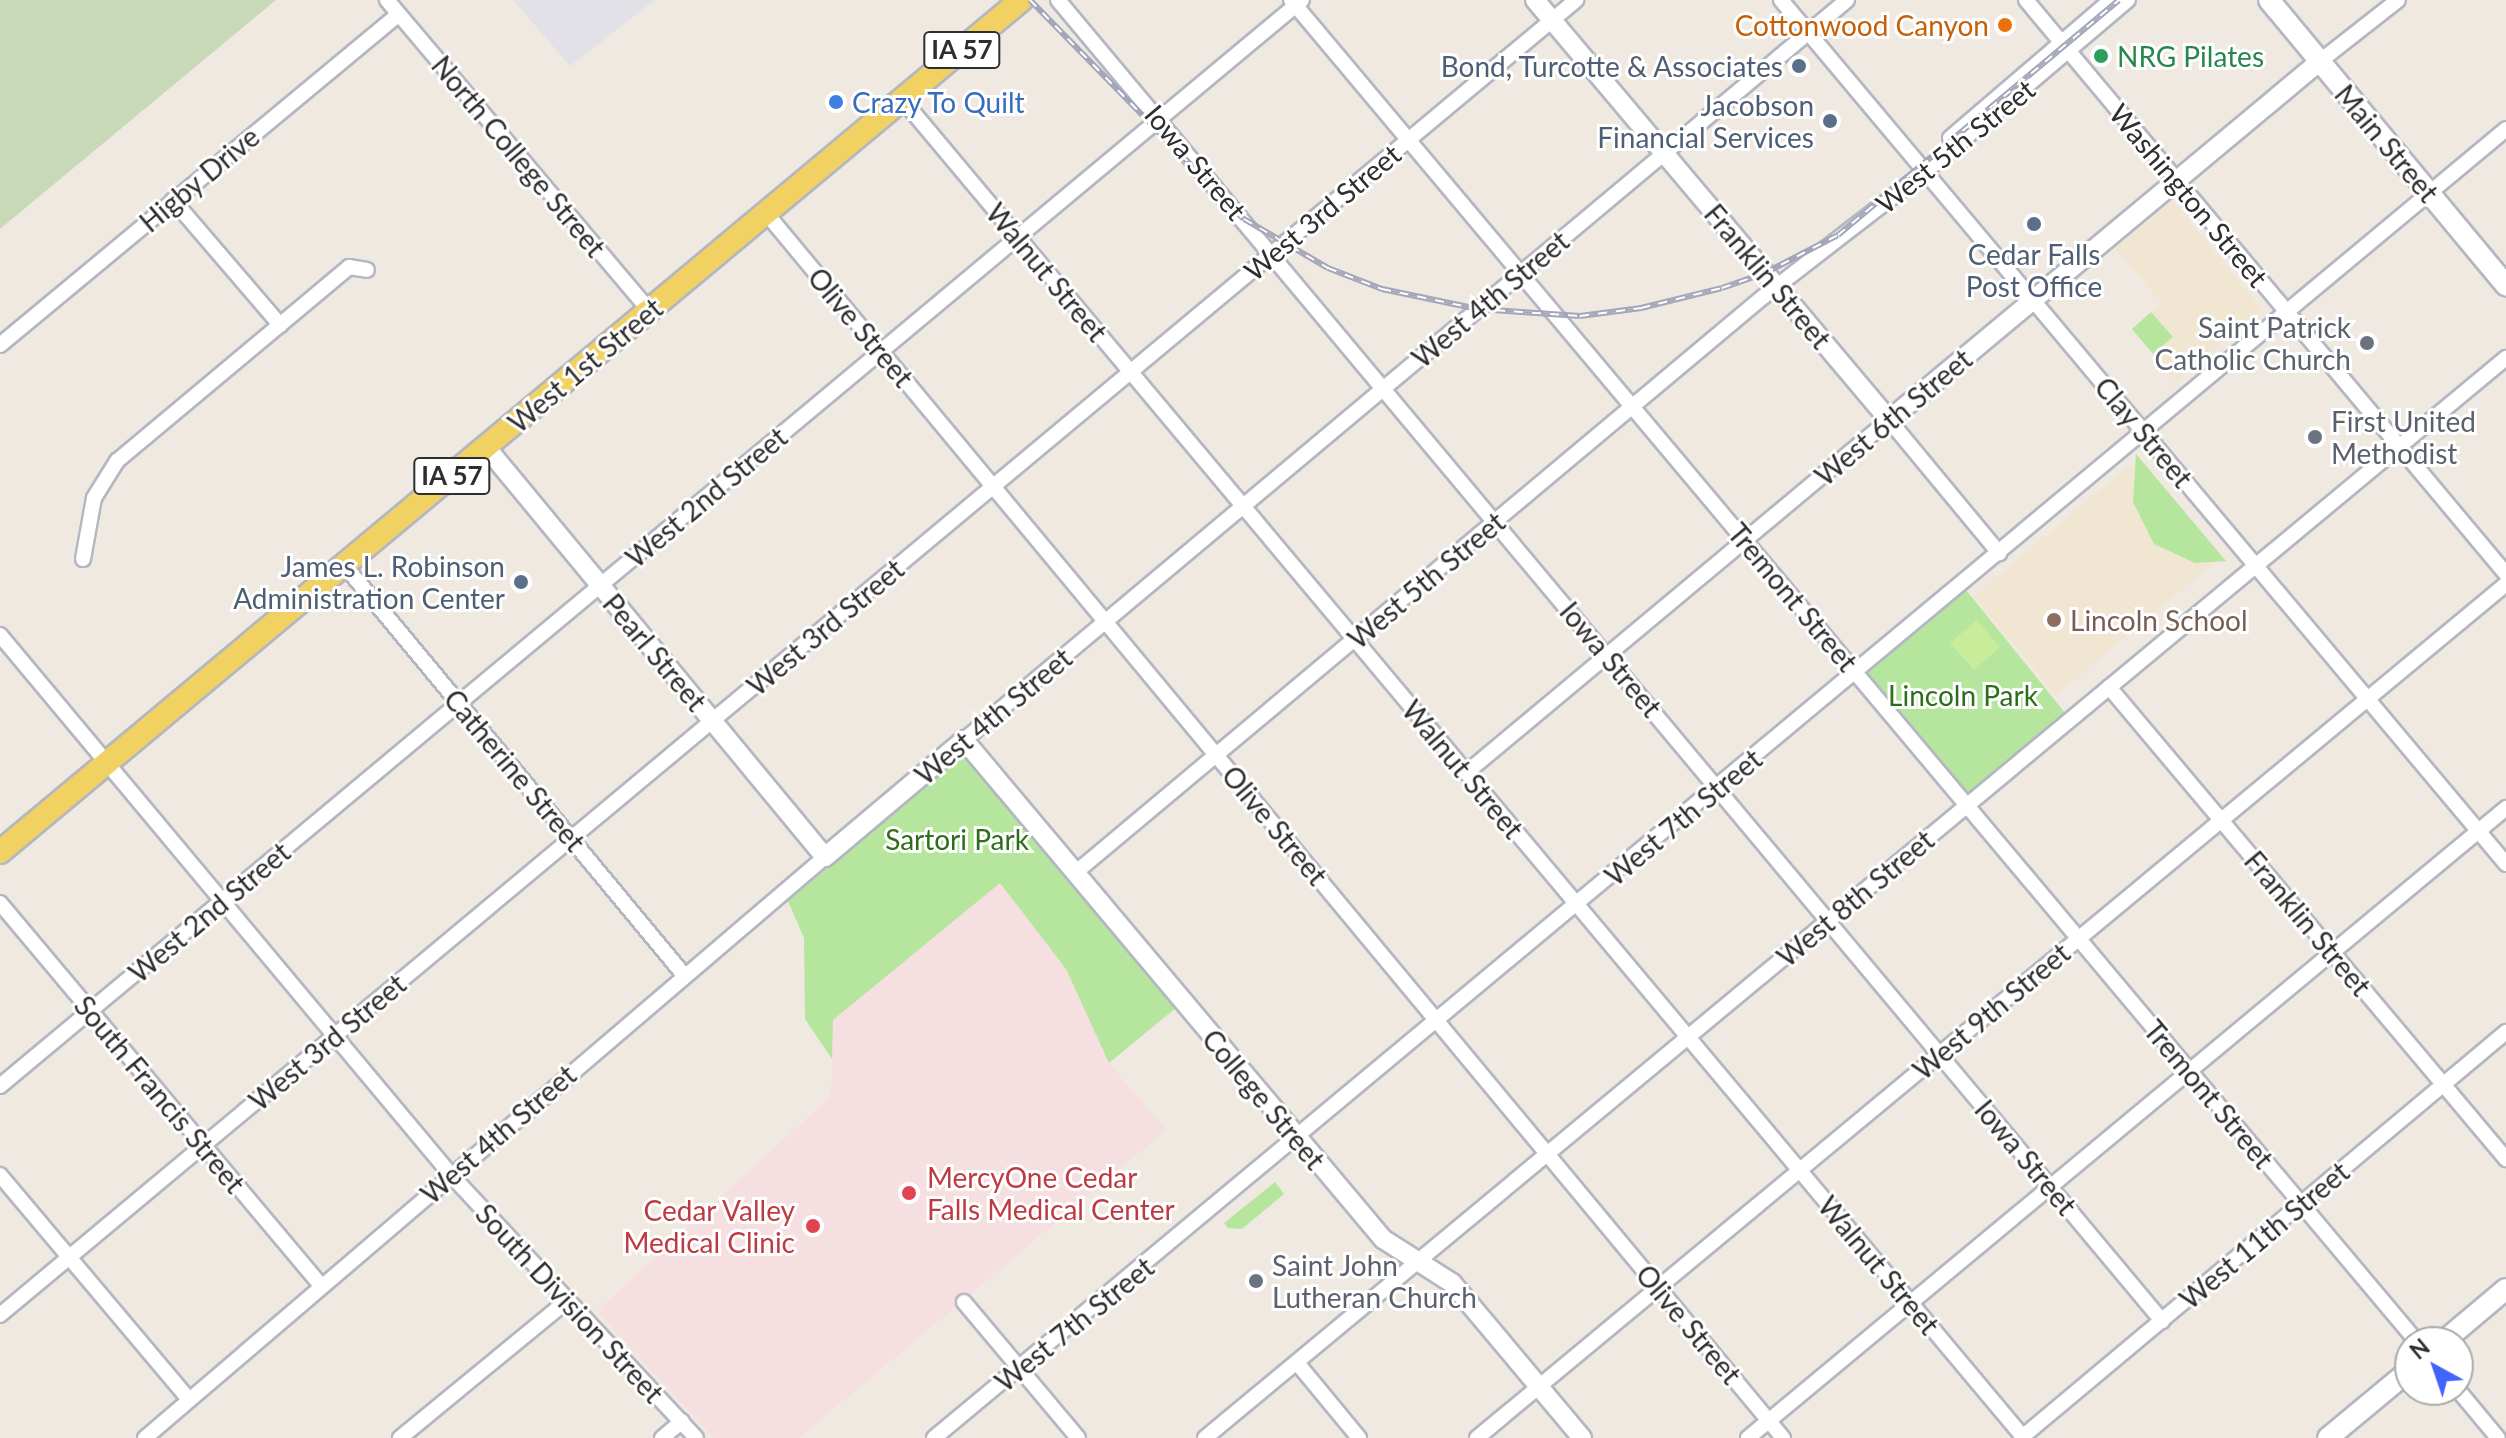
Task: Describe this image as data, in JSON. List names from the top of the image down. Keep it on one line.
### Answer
{"streets":{"main road":["IA 57","Main Street","West 1st Street"],"street":["West 5th Street","North College Street","Iowa Street","Higby Drive","Washington Street","West 3rd Street","Walnut Street","Franklin Street","West 4th Street","Olive Street","West 6th Street","Clay Street","West 2nd Street","Tremont Street","Pearl Street","Catherine Street","West 7th Street","West 8th Street","West 9th Street","South Francis Street","College Street","West 11th Street","South Division Street"]},"crossings":[["Main Street","West 6th Street"],["Main Street","West 7th Street"],["West 5th Street","Iowa Street"],["West 5th Street","Washington Street"],["West 5th Street","Walnut Street"],["West 5th Street","Franklin Street"],["West 5th Street","Olive Street"],["West 5th Street","Clay Street"],["West 5th Street","Tremont Street"],["West 5th Street","College Street"],["North College Street","Higby Drive"],["North College Street","West 1st Street"],["Iowa Street","West 3rd Street"],["Iowa Street","West 4th Street"],["Iowa Street","West 6th Street"],["Iowa Street","West 2nd Street"],["Iowa Street","West 7th Street"],["Iowa Street","West 8th Street"],["Iowa Street","West 9th Street"],["Iowa Street","West 11th Street"],["Washington Street","West 6th Street"],["Washington Street","West 7th Street"],["Washington Street","West 8th Street"],["West 3rd Street","Walnut Street"],["West 3rd Street","Franklin Street"],["West 3rd Street","Olive Street"],["West 3rd Street","Tremont Street"],["West 3rd Street","Pearl Street"],["West 3rd Street","Catherine Street"],["West 3rd Street","South Francis Street"],["West 3rd Street","South Division Street"],["Walnut Street","West 4th Street"],["Walnut Street","West 1st Street"],["Walnut Street","West 6th Street"],["Walnut Street","West 2nd Street"],["Walnut Street","West 7th Street"],["Walnut Street","West 8th Street"],["Walnut Street","West 9th Street"],["Walnut Street","West 11th Street"],["Franklin Street","West 4th Street"],["Franklin Street","West 6th Street"],["Franklin Street","West 7th Street"],["Franklin Street","West 8th Street"],["Franklin Street","West 9th Street"],["Franklin Street","West 11th Street"],["West 4th Street","Olive Street"],["West 4th Street","Clay Street"],["West 4th Street","Tremont Street"],["West 4th Street","Pearl Street"],["West 4th Street","Catherine Street"],["West 4th Street","South Francis Street"],["West 4th Street","College Street"],["West 4th Street","South Division Street"],["Olive Street","West 1st Street"],["Olive Street","West 2nd Street"],["Olive Street","West 7th Street"],["Olive Street","West 8th Street"],["Olive Street","West 9th Street"],["West 1st Street","Pearl Street"],["West 1st Street","Catherine Street"],["West 1st Street","South Division Street"],["West 6th Street","Clay Street"],["West 6th Street","Tremont Street"],["Clay Street","West 7th Street"],["Clay Street","West 8th Street"],["Clay Street","West 9th Street"],["West 2nd Street","Tremont Street"],["West 2nd Street","Pearl Street"],["West 2nd Street","Catherine Street"],["West 2nd Street","South Francis Street"],["West 2nd Street","South Division Street"],["Tremont Street","West 7th Street"],["Tremont Street","West 8th Street"],["Tremont Street","West 9th Street"],["Tremont Street","West 11th Street"],["West 7th Street","College Street"],["West 8th Street","College Street"],["West 9th Street","College Street"]],"parks":["Lincoln Park","Sartori Park"],"places":["Cottonwood Canyon","NRG Pilates","Bond, Turcotte & Associates","Crazy To Quilt","Jacobson Financial Services","Cedar Falls Post Office","Saint Patrick Catholic Church","First United Methodist","James L. Robinson Administration Center","Lincoln School","MercyOne Cedar Falls Medical Center","Cedar Valley Medical Clinic","Saint John Lutheran Church"],"north":"top left"}
